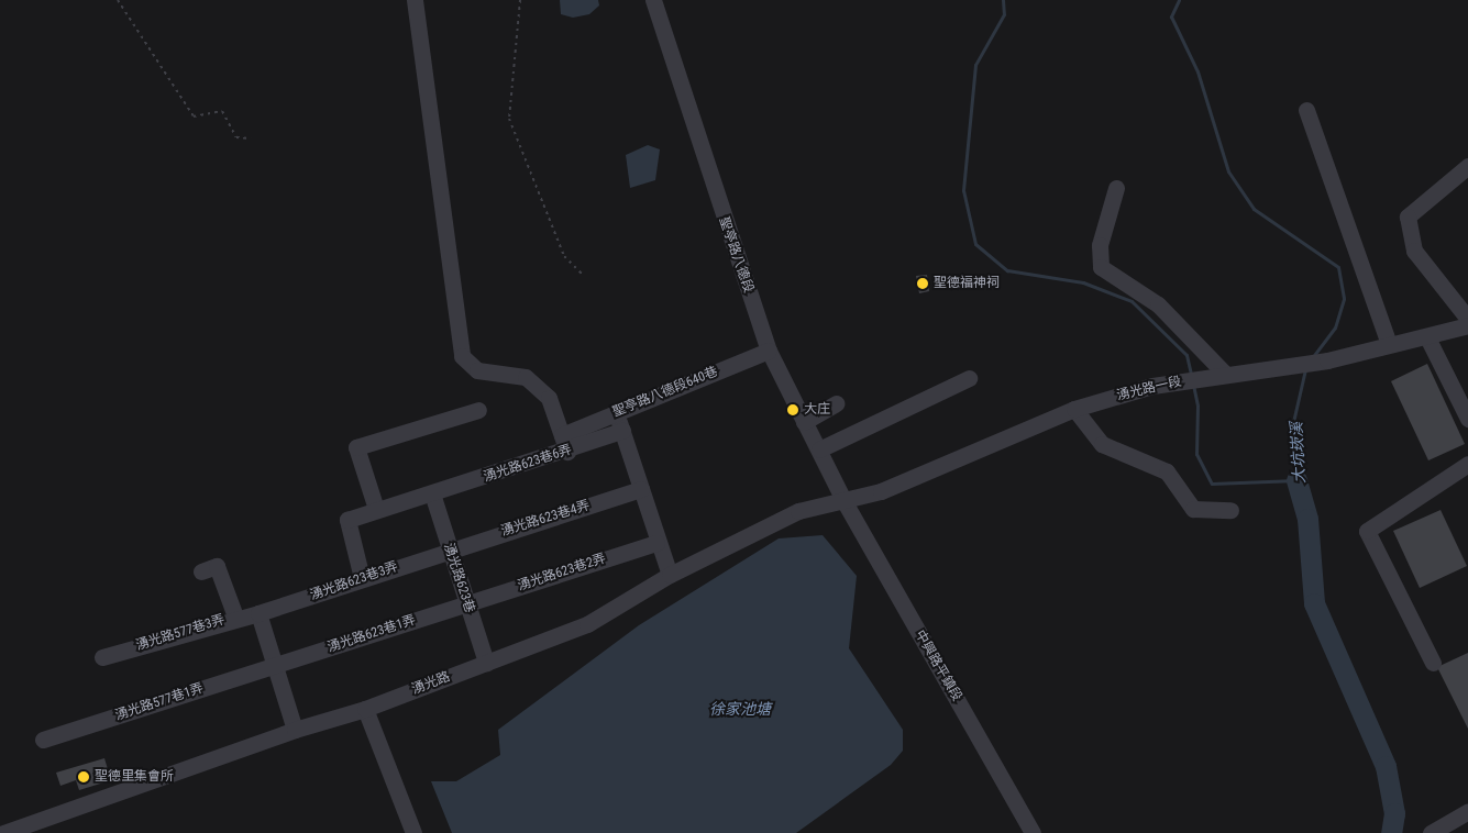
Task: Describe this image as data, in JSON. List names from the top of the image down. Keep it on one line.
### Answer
{"streets":{"street":["聖亭路八德段","湧光路一段","聖亭路八德段640巷","湧光路623巷6弄","湧光路623巷4弄","湧光路623巷2弄","湧光路623巷","湧光路623巷3弄","湧光路577巷3弄","湧光路623巷1弄","中興路平鎮段","湧光路","湧光路577巷1弄"]},"crossings":[["聖亭路八德段","湧光路一段"],["聖亭路八德段","聖亭路八德段640巷"],["聖亭路八德段","中興路平鎮段"],["聖亭路八德段","湧光路"],["湧光路一段","中興路平鎮段"],["湧光路一段","湧光路"],["聖亭路八德段640巷","湧光路623巷6弄"],["湧光路623巷6弄","湧光路623巷"],["湧光路623巷6弄","湧光路623巷3弄"],["湧光路623巷4弄","湧光路623巷"],["湧光路623巷4弄","湧光路623巷3弄"],["湧光路623巷2弄","湧光路623巷"],["湧光路623巷2弄","湧光路623巷1弄"],["湧光路623巷","湧光路623巷3弄"],["湧光路623巷","湧光路623巷1弄"],["湧光路623巷","湧光路"],["湧光路623巷3弄","湧光路577巷3弄"],["湧光路623巷1弄","湧光路577巷1弄"],["中興路平鎮段","湧光路"]],"water":["大坑崁溪","徐家池塘"],"places":["聖德福神祠","大庄","聖德里集會所"]}
